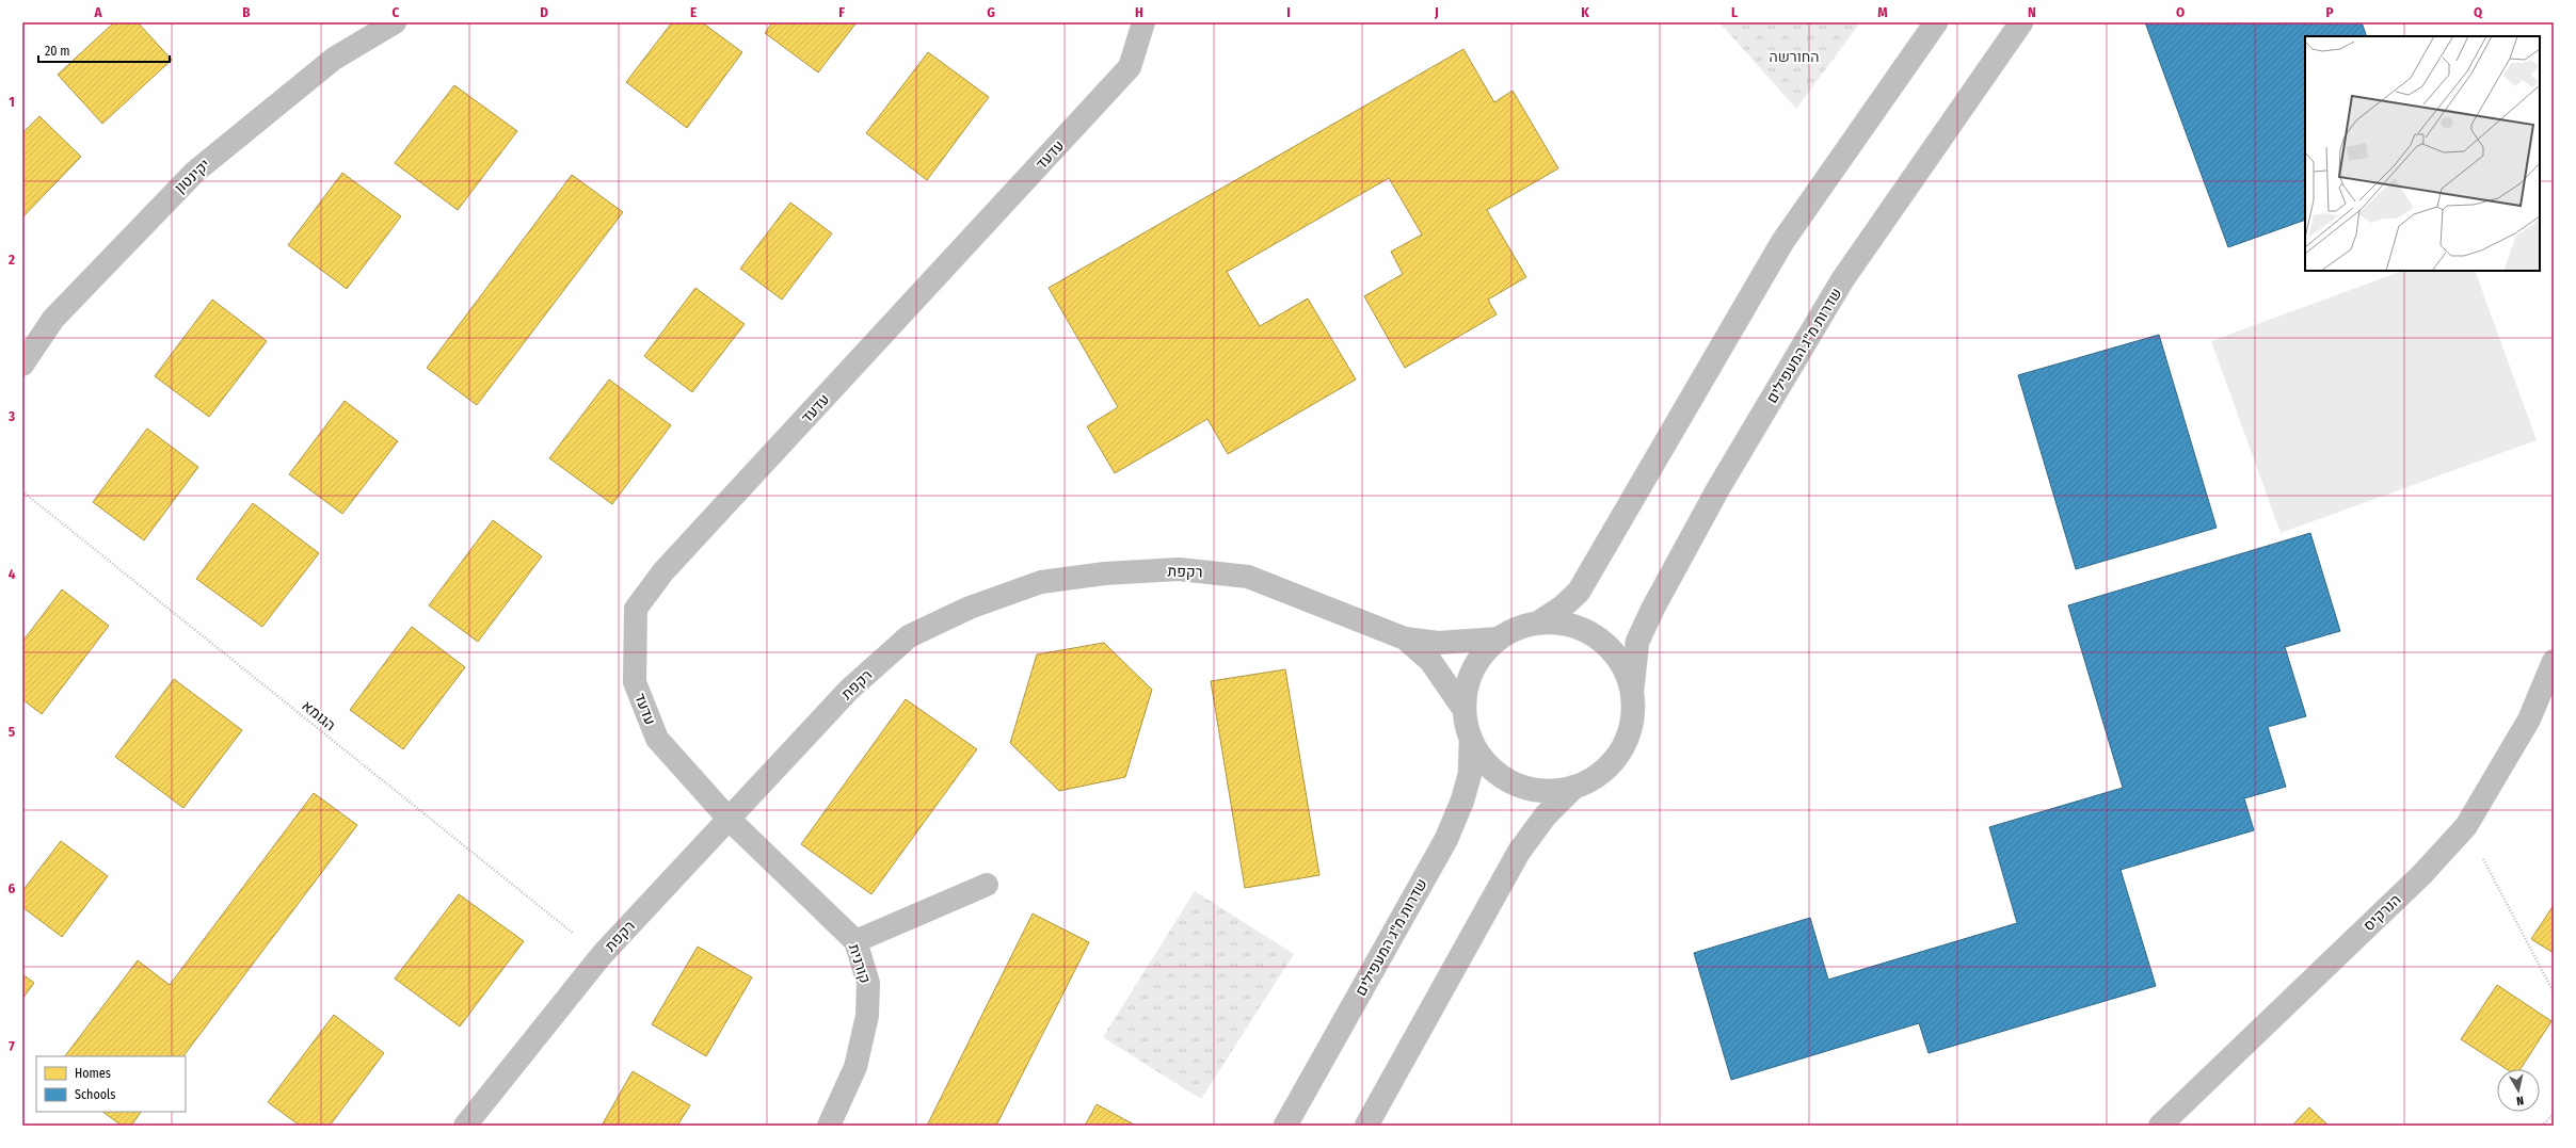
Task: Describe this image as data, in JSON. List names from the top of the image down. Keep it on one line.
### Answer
{"streets":{"street":["עדעד","יקינטון","שדרות מ\"ג המעפילים","רקפת","הנרקיס","קורנית"],"path":["הגומא"]},"crossings":[["עדעד","רקפת"],["עדעד","קורנית"],["רקפת","הגומא"],["רקפת","קורנית"]],"parks":["החורשה"],"legend":["Homes","Schools"],"scale_bar":"20 m","north":"bottom","grid":{"columns":["A","B","C","D","E","F","G","H","I","J","K","L","M","N","O","P","Q"],"rows":["1","2","3","4","5","6","7"]}}
